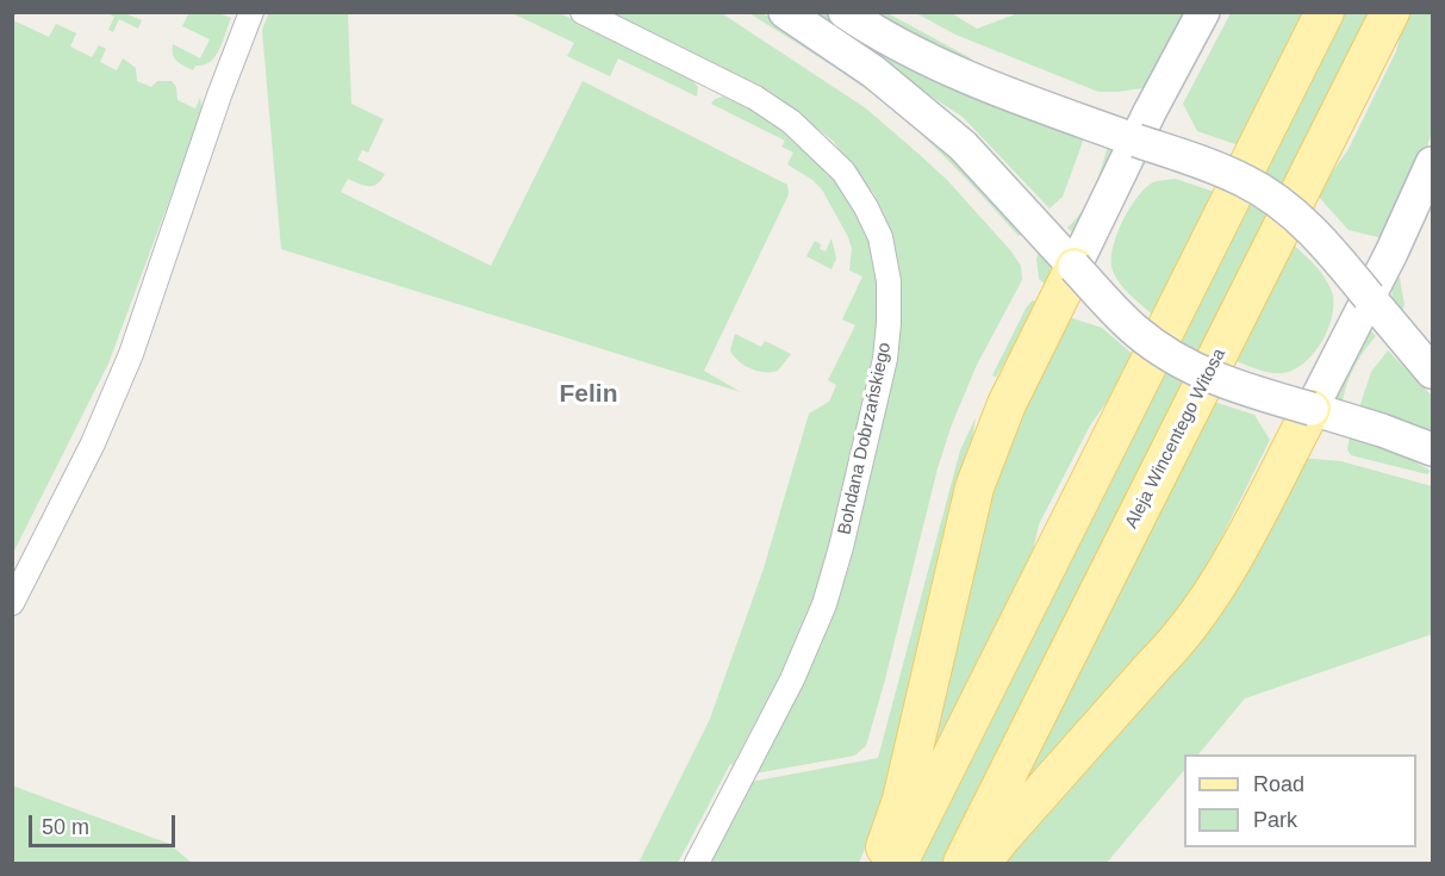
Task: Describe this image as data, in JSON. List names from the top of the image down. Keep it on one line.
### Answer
{"streets":{"main road":["Aleja Wincentego Witosa"],"street":["Bohdana Dobrzańskiego"]},"districts":["Felin"],"legend":["Road","Park"],"scale_bar":"50 m"}
